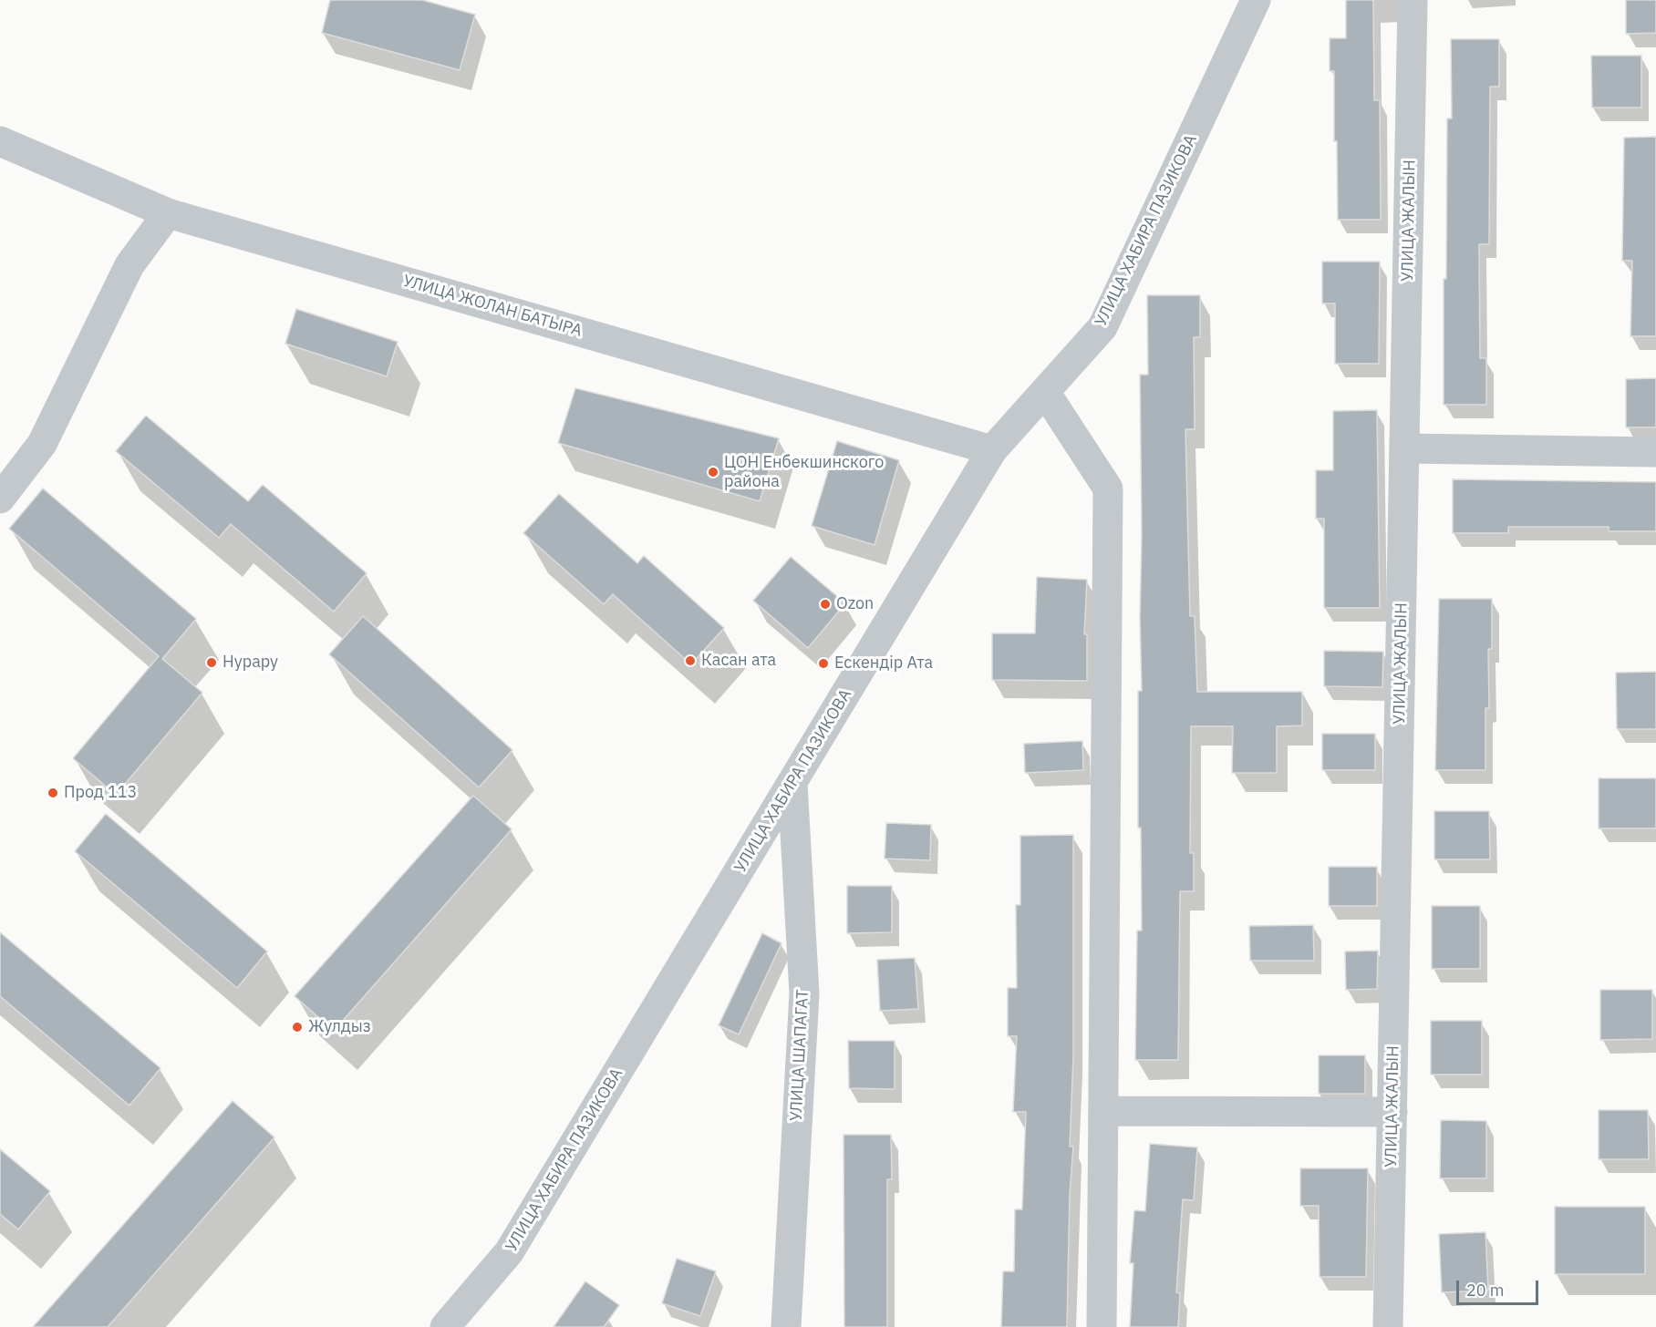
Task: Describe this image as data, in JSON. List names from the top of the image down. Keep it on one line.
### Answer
{"streets":{"street":["УЛИЦА ЖАЛЫН","УЛИЦА ХАБИРА ПАЗИКОВА","УЛИЦА ЖОЛАН БАТЫРА","УЛИЦА ШАПАГАТ"]},"crossings":[["УЛИЦА ХАБИРА ПАЗИКОВА","УЛИЦА ЖОЛАН БАТЫРА"],["УЛИЦА ХАБИРА ПАЗИКОВА","УЛИЦА ШАПАГАТ"]],"places":["ЦОН Енбекшинского района","Ozon","Касан ата","Нурару","Ескендір Ата","Прод 113","Жулдыз"],"scale_bar":"20 m"}
